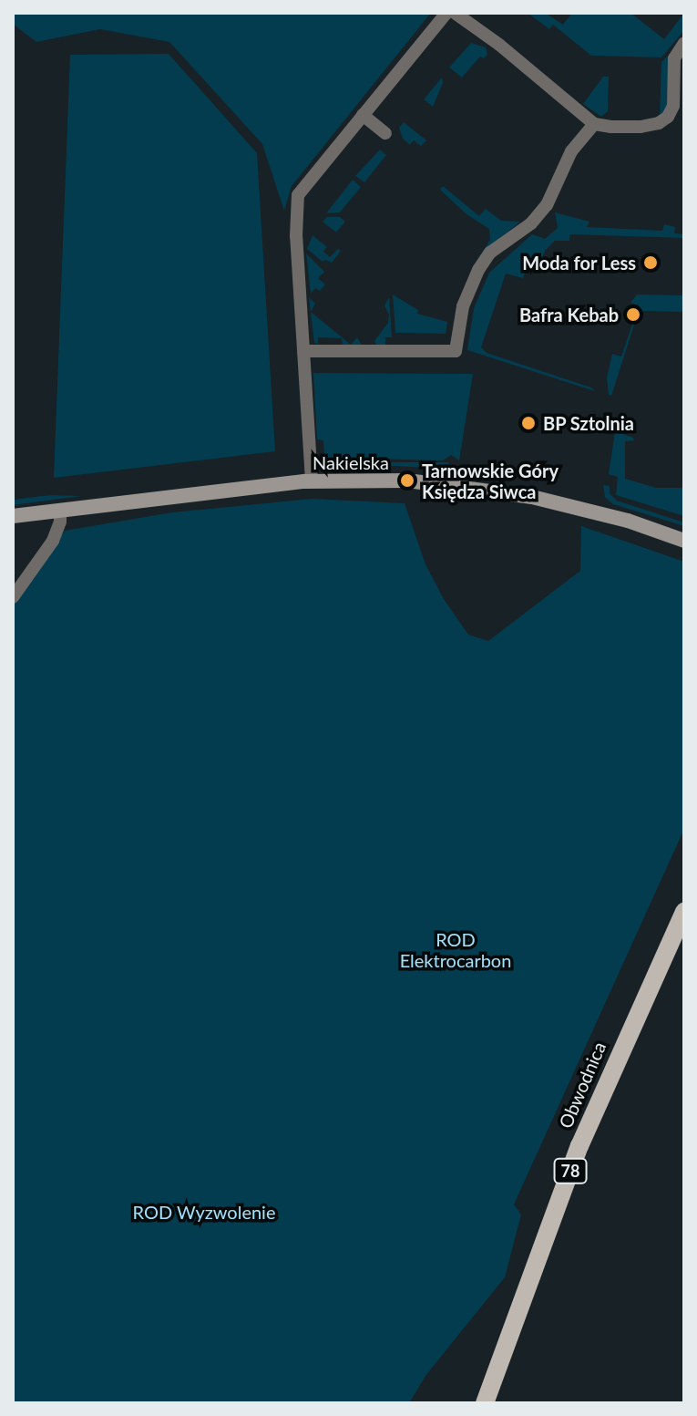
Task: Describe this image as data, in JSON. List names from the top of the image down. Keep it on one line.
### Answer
{"streets":{"main road":["Obwodnica","78"],"street":["Nakielska"]},"parks":["ROD Elektrocarbon","ROD Wyzwolenie"],"places":["Moda for Less","Bafra Kebab","BP Sztolnia","Tarnowskie Góry Księdza Siwca"]}
